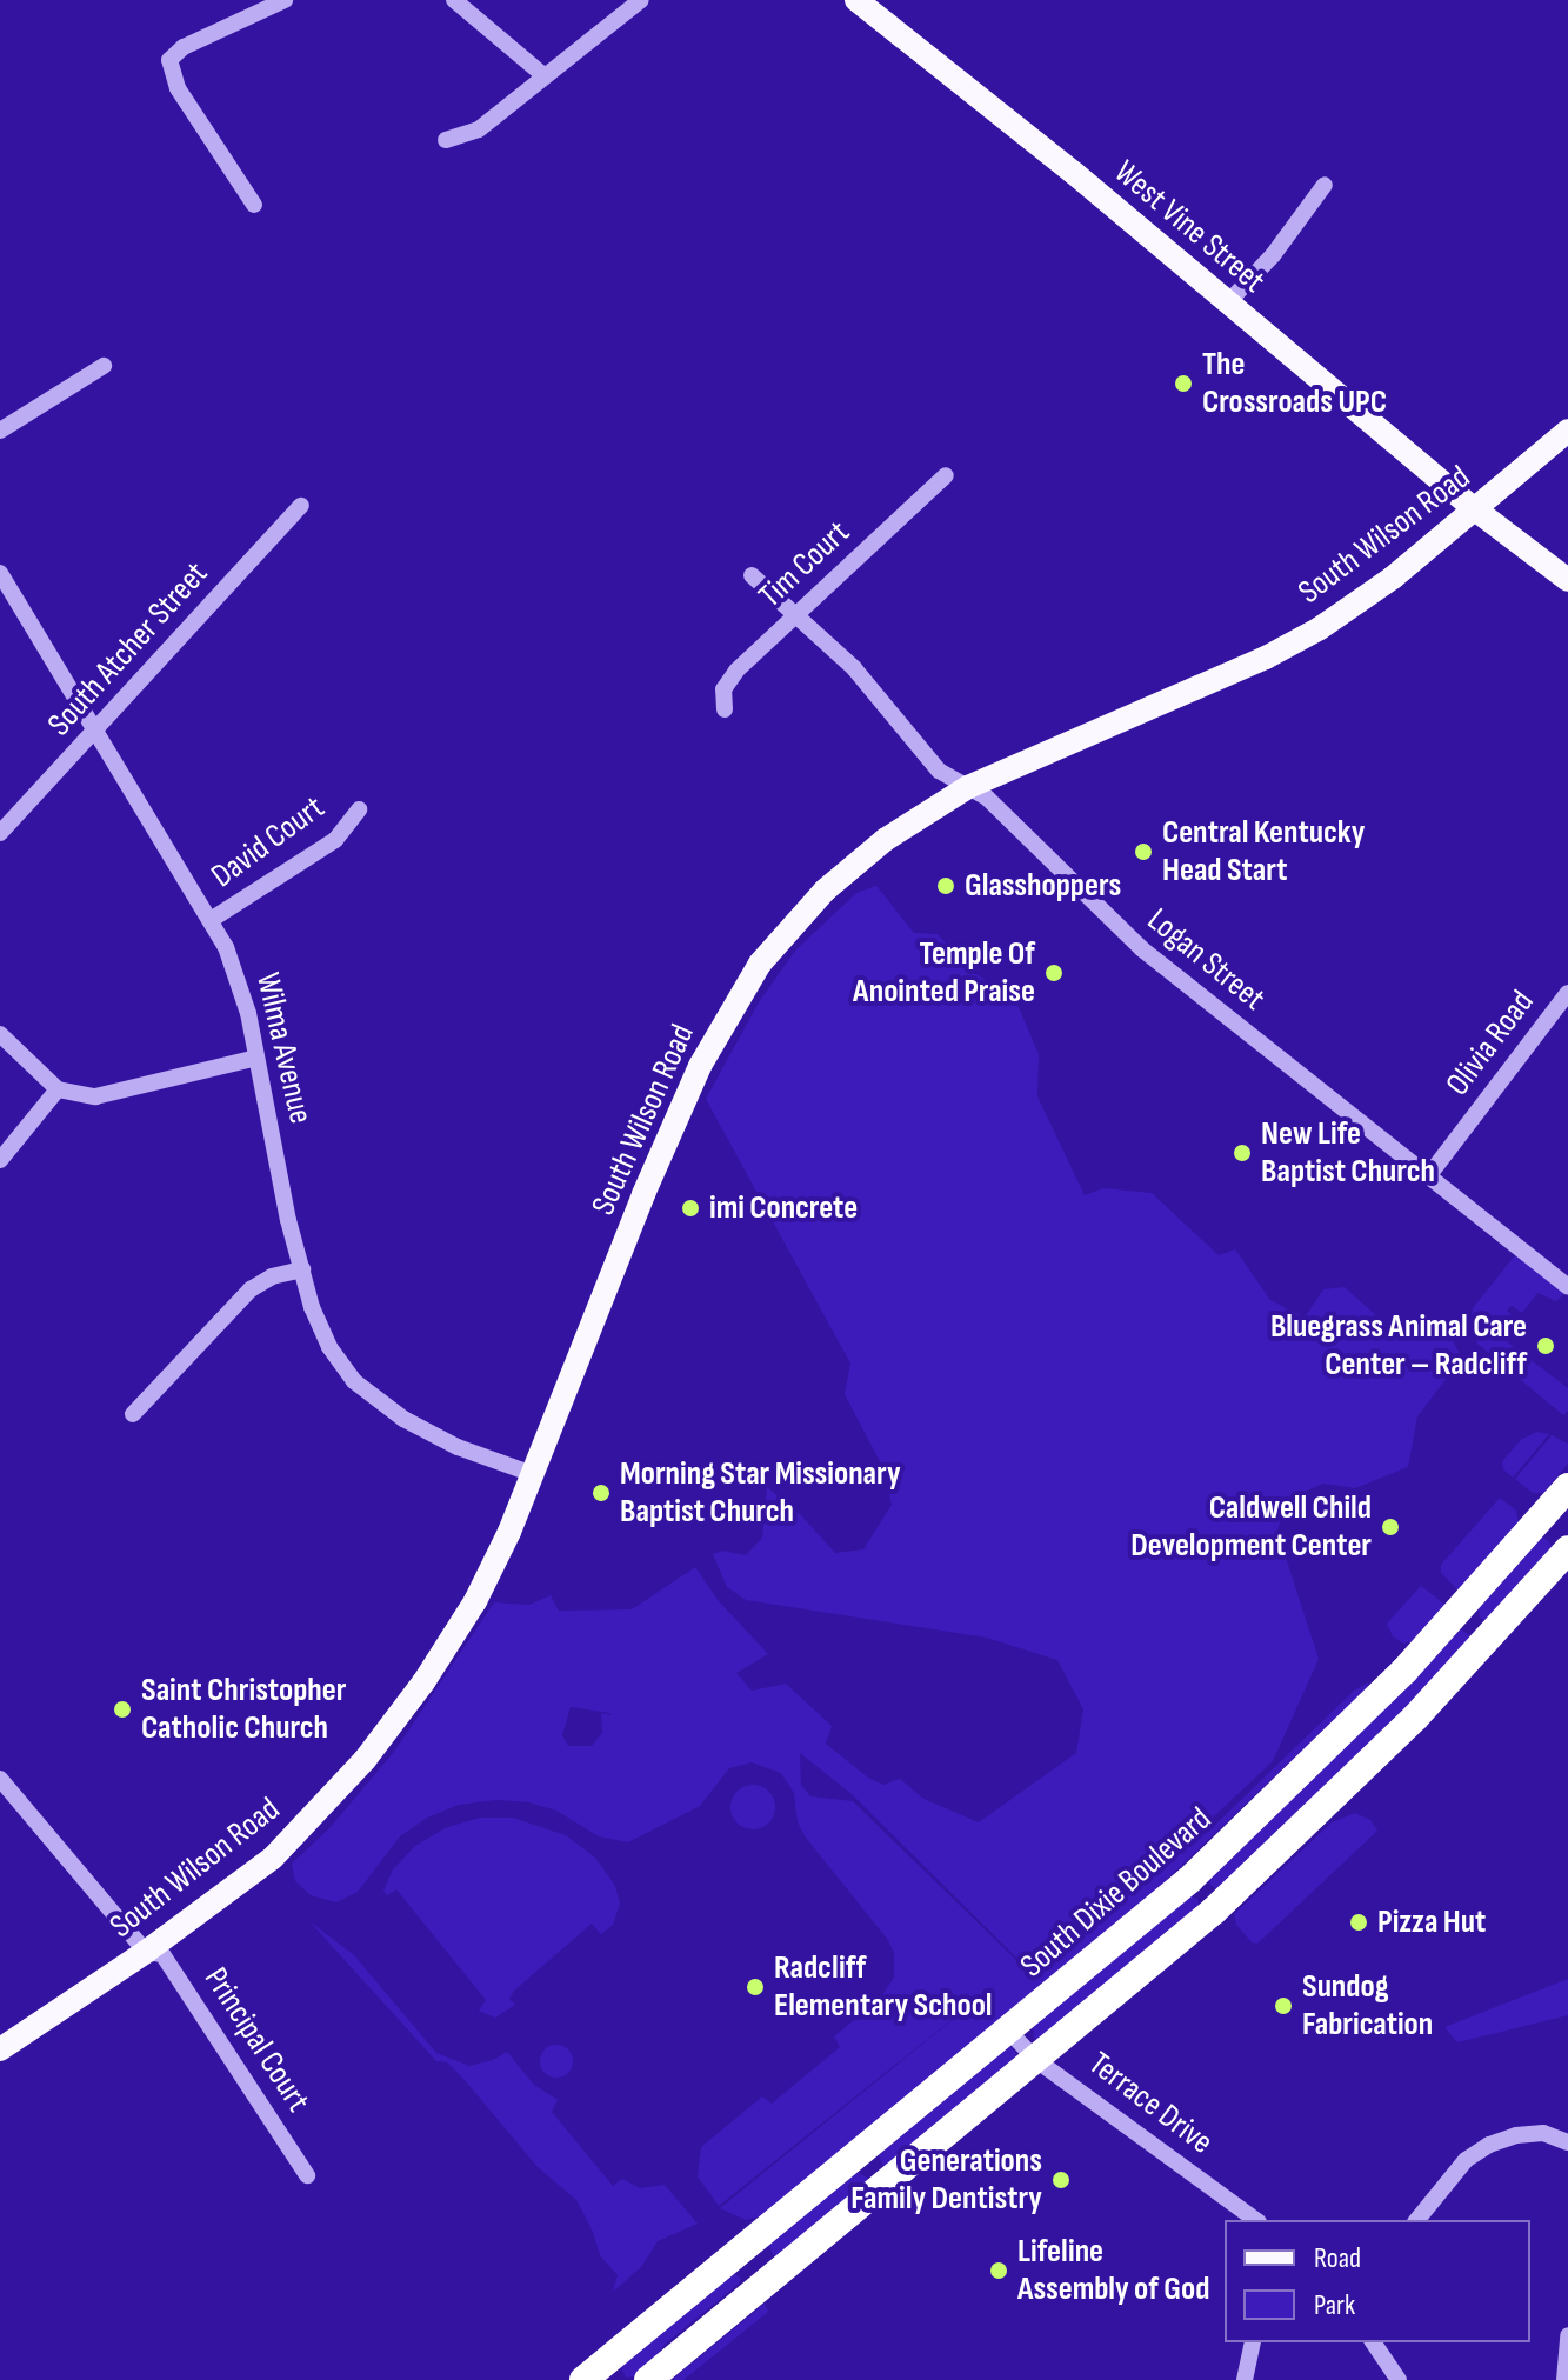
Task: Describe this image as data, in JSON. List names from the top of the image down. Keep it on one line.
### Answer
{"streets":{"highway":["South Dixie Boulevard"],"main road":["West Vine Street","South Wilson Road"],"street":["Tim Court","South Atcher Street","David Court","Logan Street","Olivia Road","Wilma Avenue","Principal Court","Terrace Drive"]},"crossings":[["West Vine Street","South Wilson Road"],["South Wilson Road","Logan Street"],["South Wilson Road","Wilma Avenue"],["South Wilson Road","Principal Court"],["Tim Court","Logan Street"],["South Atcher Street","Wilma Avenue"],["David Court","Wilma Avenue"],["Logan Street","Olivia Road"],["South Dixie Boulevard","Terrace Drive"]],"places":["The Crossroads UPC","Central Kentucky Head Start","Glasshoppers","Temple Of Anointed Praise","New Life Baptist Church","imi Concrete","Bluegrass Animal Care Center – Radcliff","Morning Star Missionary Baptist Church","Caldwell Child Development Center","Saint Christopher Catholic Church","Pizza Hut","Radcliff Elementary School","Sundog Fabrication","Generations Family Dentistry","Lifeline Assembly of God"],"legend":["Road","Park"]}
